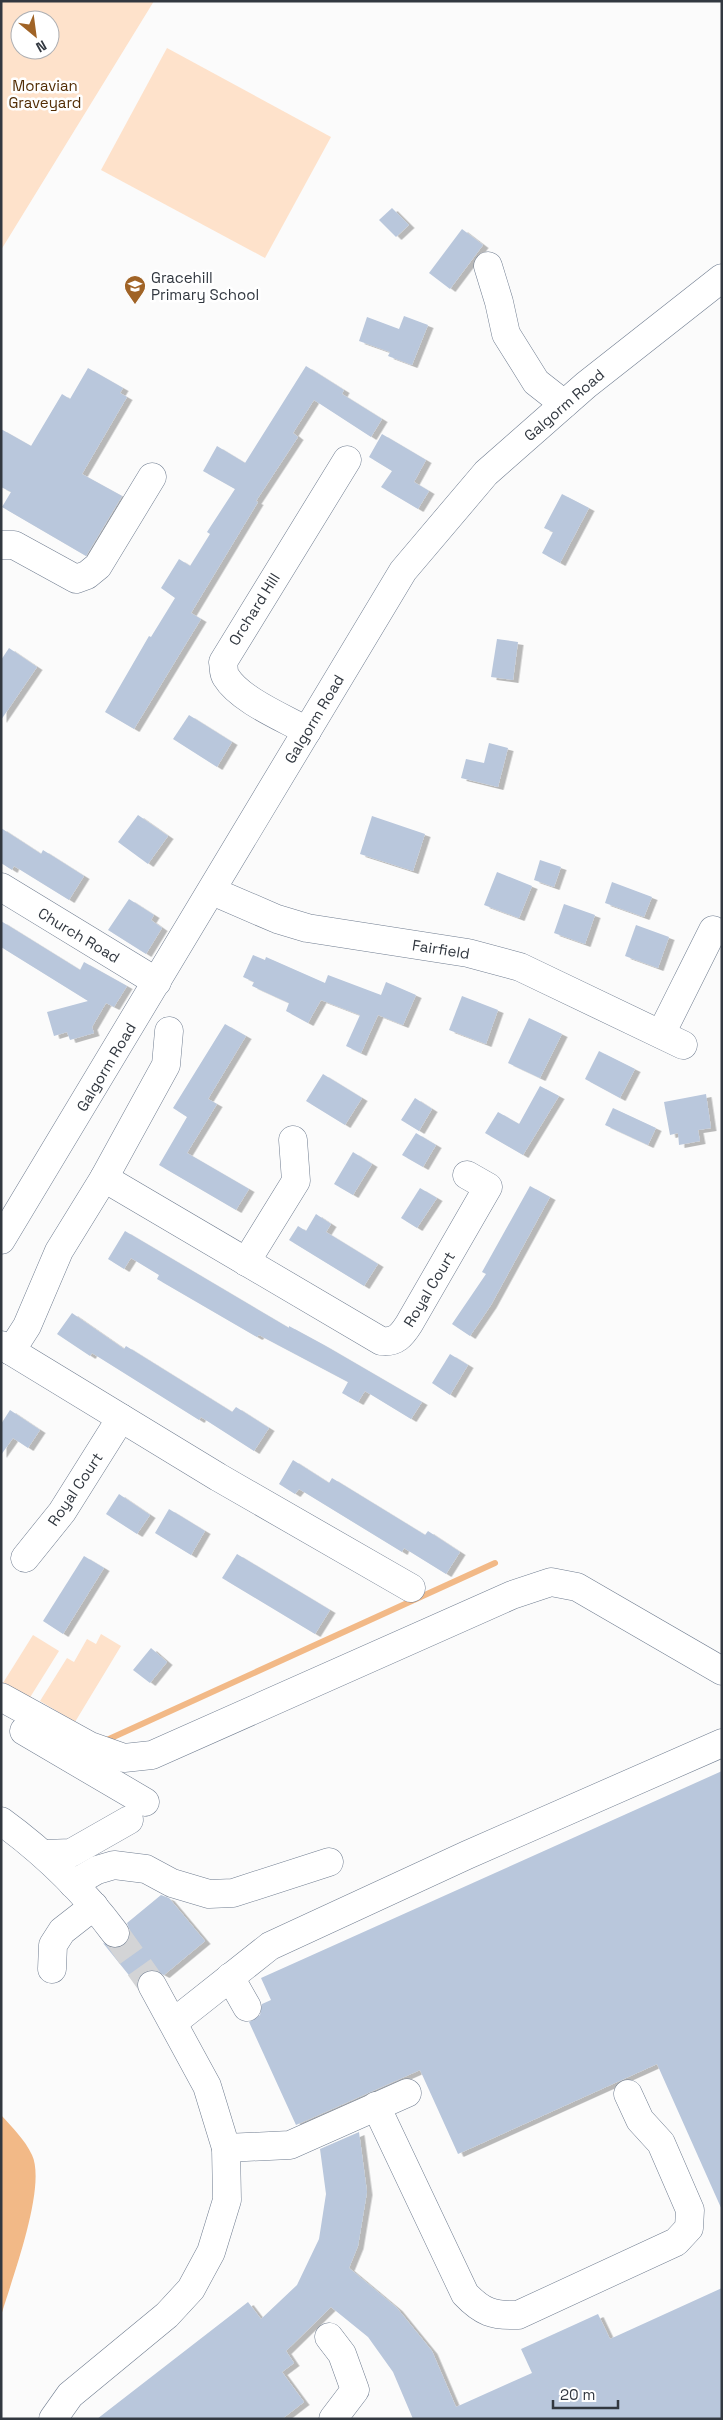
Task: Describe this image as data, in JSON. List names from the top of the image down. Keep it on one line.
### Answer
{"streets":{"street":["Galgorm Road","Orchard Hill","Church Road","Fairfield","Royal Court"]},"crossings":[["Galgorm Road","Orchard Hill"],["Galgorm Road","Church Road"],["Galgorm Road","Fairfield"]],"parks":["Moravian Graveyard"],"places":{"school or university":["Gracehill Primary School"]},"scale_bar":"20 m","north":"bottom right"}
